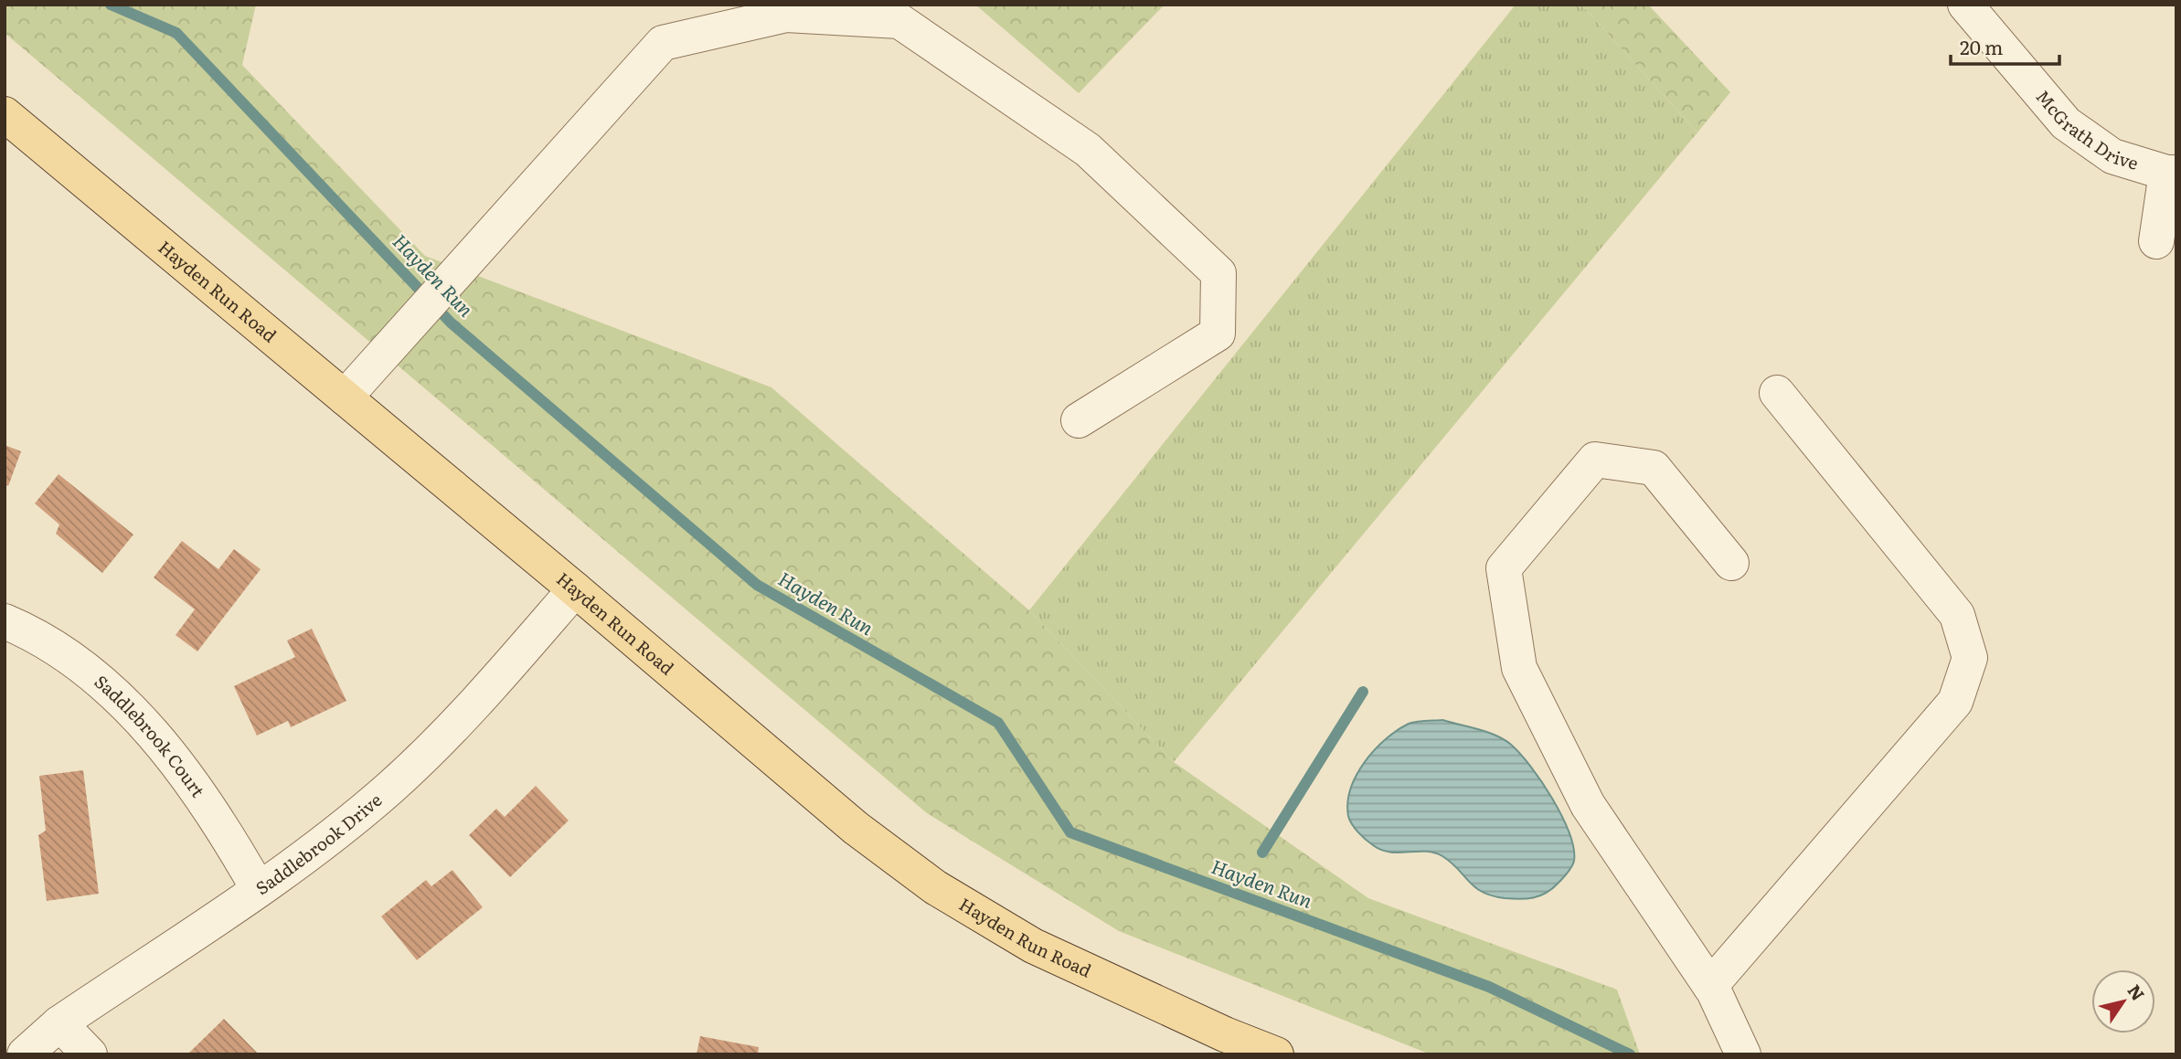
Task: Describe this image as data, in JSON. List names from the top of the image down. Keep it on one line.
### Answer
{"streets":{"main road":["Hayden Run Road"],"street":["McGrath Drive","Saddlebrook Court","Saddlebrook Drive"]},"crossings":[["Hayden Run Road","Saddlebrook Drive"],["Saddlebrook Court","Saddlebrook Drive"]],"water":["Hayden Run"],"scale_bar":"20 m","north":"top right"}
